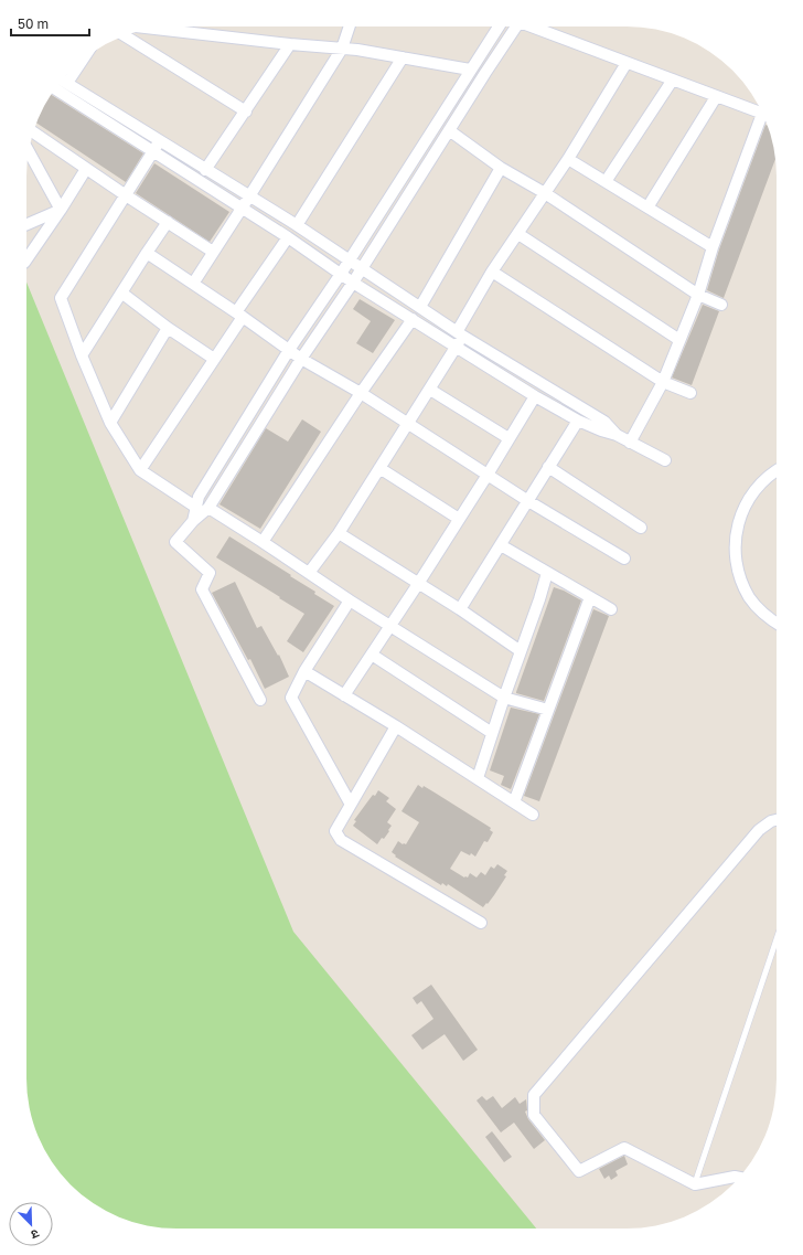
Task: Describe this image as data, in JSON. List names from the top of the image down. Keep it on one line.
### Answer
{"scale_bar":"50 m","north":"bottom right"}
